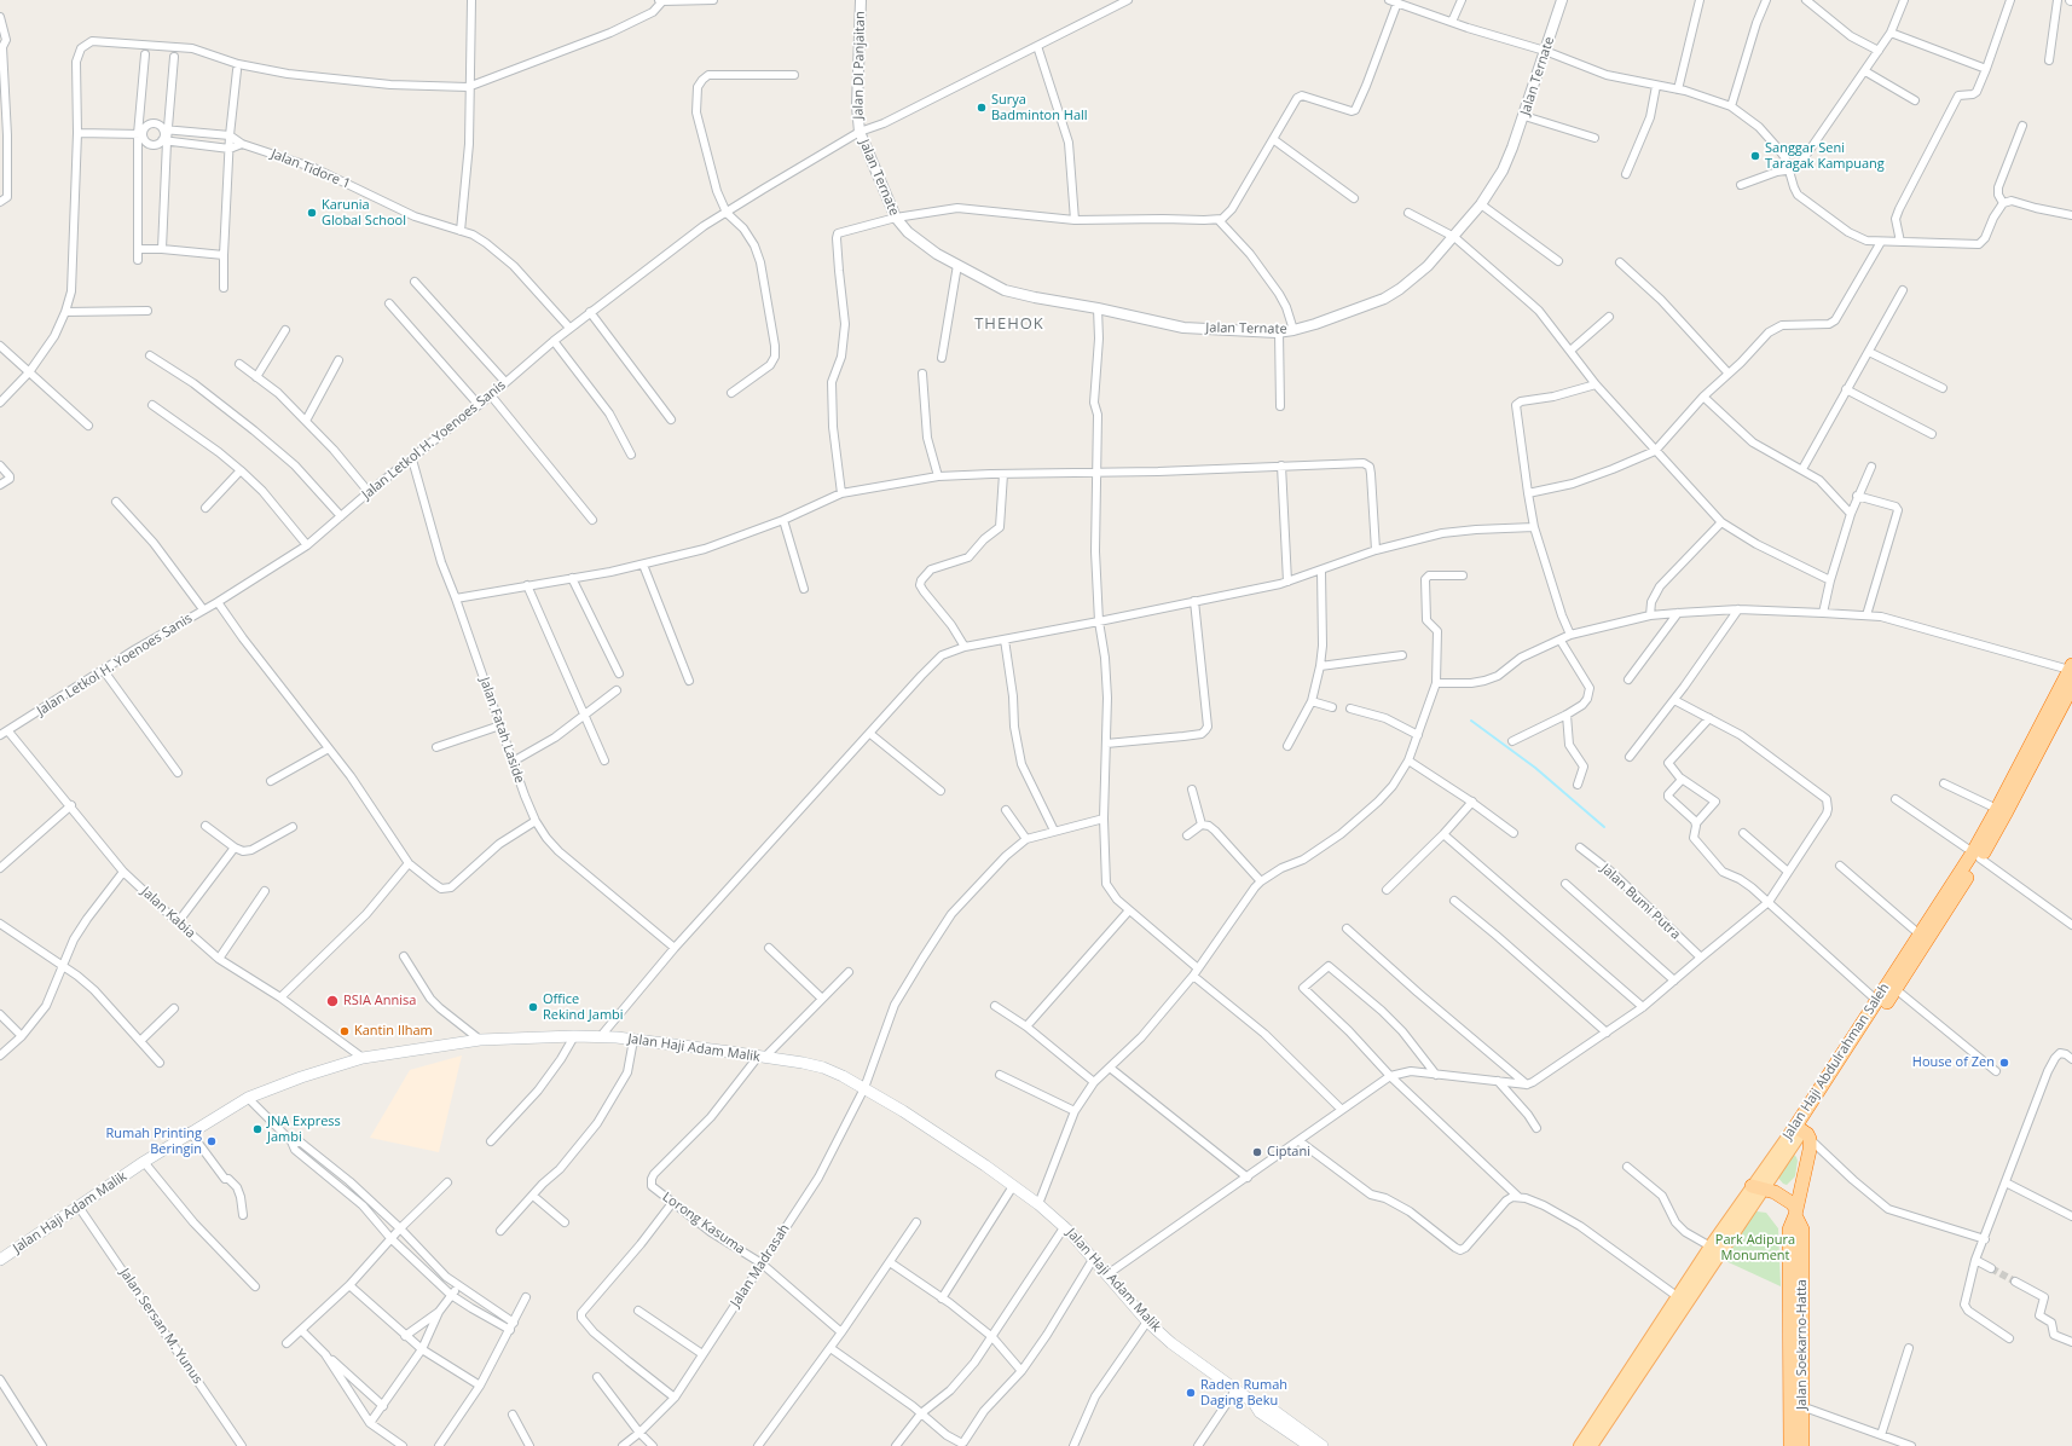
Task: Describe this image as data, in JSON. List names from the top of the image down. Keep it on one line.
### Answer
{"streets":{"highway":["Jalan Haji Abdulrahman Saleh","Jalan Soekarno-Hatta"],"main road":["Jalan Haji Adam Malik"],"street":["Jalan DI Panjaitan","Jalan Ternate","Jalan Tidore 1","Jalan Letkol H. Yoenoes Sanis","Jalan Fatah Laside","Jalan Bumi Putra","Jalan Kabia","Lorong Kasuma","Jalan Madrasah","Jalan Sersan M. Yunus"]},"crossings":[["Jalan DI Panjaitan","Jalan Ternate"],["Jalan DI Panjaitan","Jalan Letkol H. Yoenoes Sanis"],["Jalan Ternate","Jalan Letkol H. Yoenoes Sanis"],["Jalan Tidore 1","Jalan Letkol H. Yoenoes Sanis"],["Jalan Letkol H. Yoenoes Sanis","Jalan Fatah Laside"],["Jalan Letkol H. Yoenoes Sanis","Jalan Kabia"],["Jalan Kabia","Jalan Haji Adam Malik"],["Jalan Haji Adam Malik","Lorong Kasuma"],["Jalan Haji Adam Malik","Jalan Madrasah"],["Jalan Haji Adam Malik","Jalan Sersan M. Yunus"],["Jalan Haji Abdulrahman Saleh","Jalan Soekarno-Hatta"],["Lorong Kasuma","Jalan Madrasah"]],"districts":["THEHOK"],"parks":["Park Adipura Monument"],"places":["Surya Badminton Hall","Sanggar Seni Taragak Kampuang","Karunia Global School","RSIA Annisa","Office Rekind Jambi","Kantin Ilham","House of Zen","JNA Express Jambi","Rumah Printing Beringin","Ciptani","Raden Rumah Daging Beku"]}
